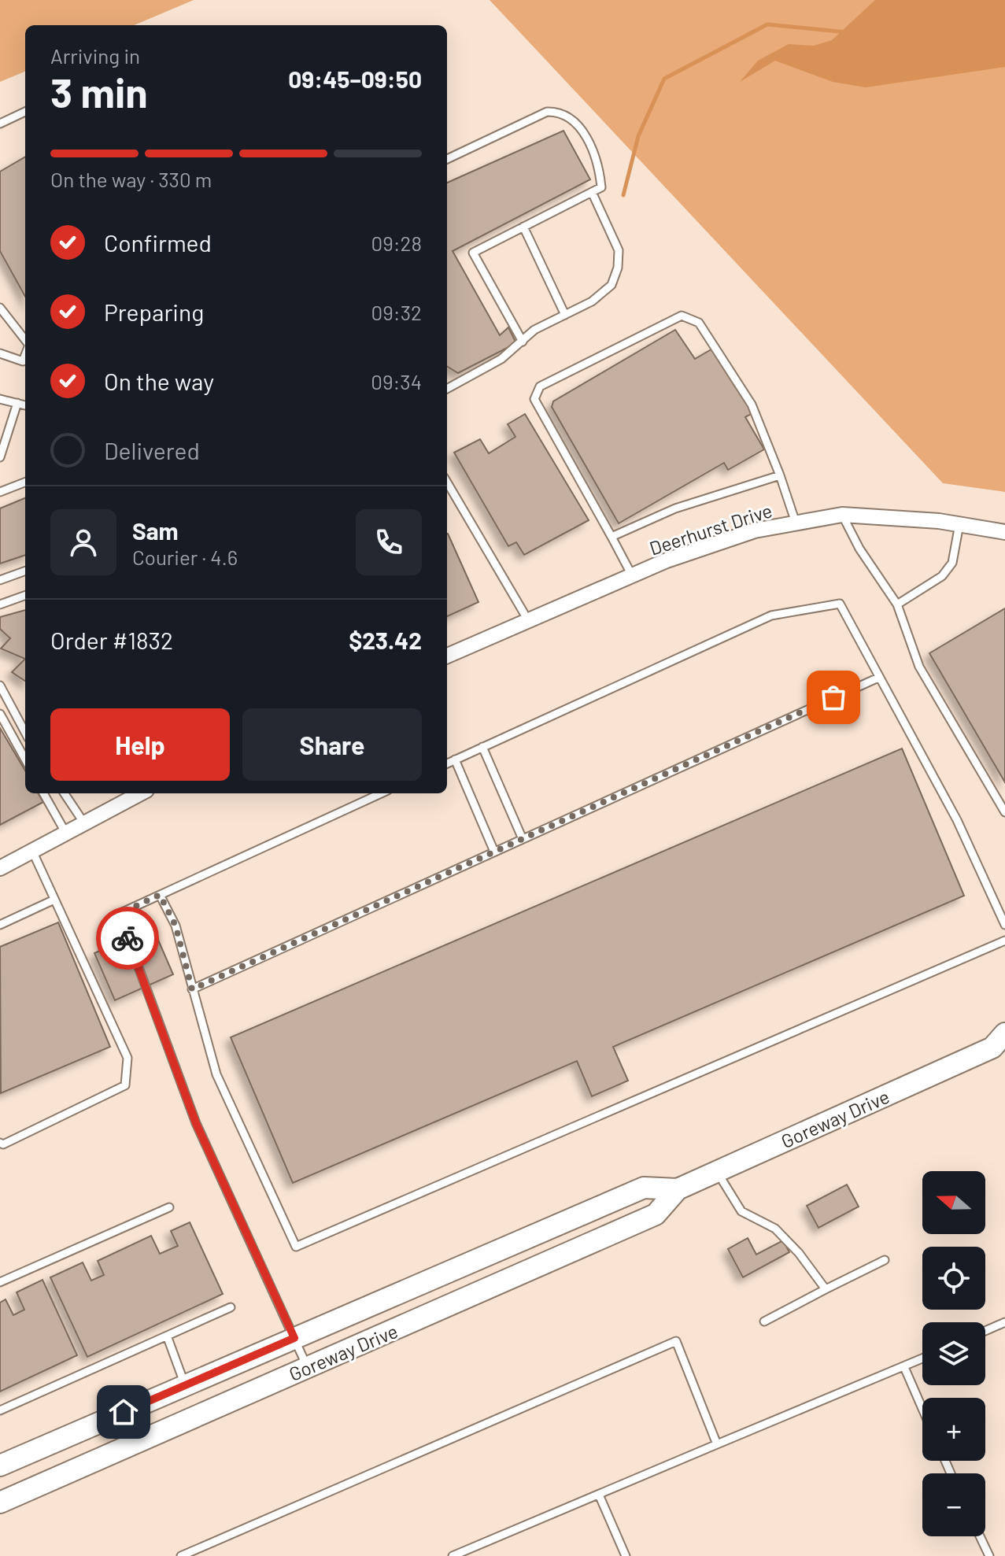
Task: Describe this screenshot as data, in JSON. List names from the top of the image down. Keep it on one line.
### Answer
{"streets":{"main road":["Goreway Drive"],"street":["Deerhurst Drive"]},"north":"left","page":{"heading":["3 min","Arriving in","09:45–09:50"],"panel":["Sam","Courier · 4.6","Order #1832","$23.42"],"bar":"On the way · 330 m","list":[["Confirmed","09:28"],["Preparing","09:32"],["On the way","09:34"],"Delivered"],"buttons":["Help","Share"],"map_buttons":["+","−"]}}
